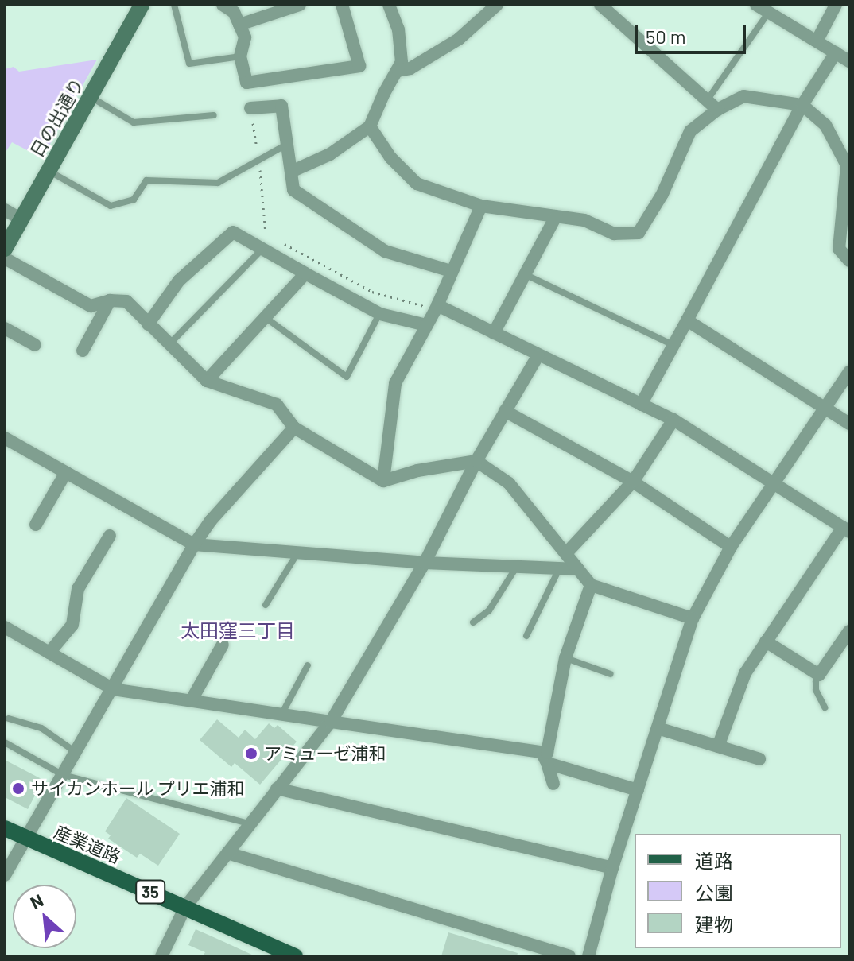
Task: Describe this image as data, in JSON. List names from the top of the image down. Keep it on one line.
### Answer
{"streets":{"main road":["産業道路","35"],"street":["日の出通り"]},"districts":["太田窪三丁目"],"places":["アミューゼ浦和","サイカンホール プリエ浦和"],"legend":["道路","公園","建物"],"scale_bar":"50 m","north":"top left"}
